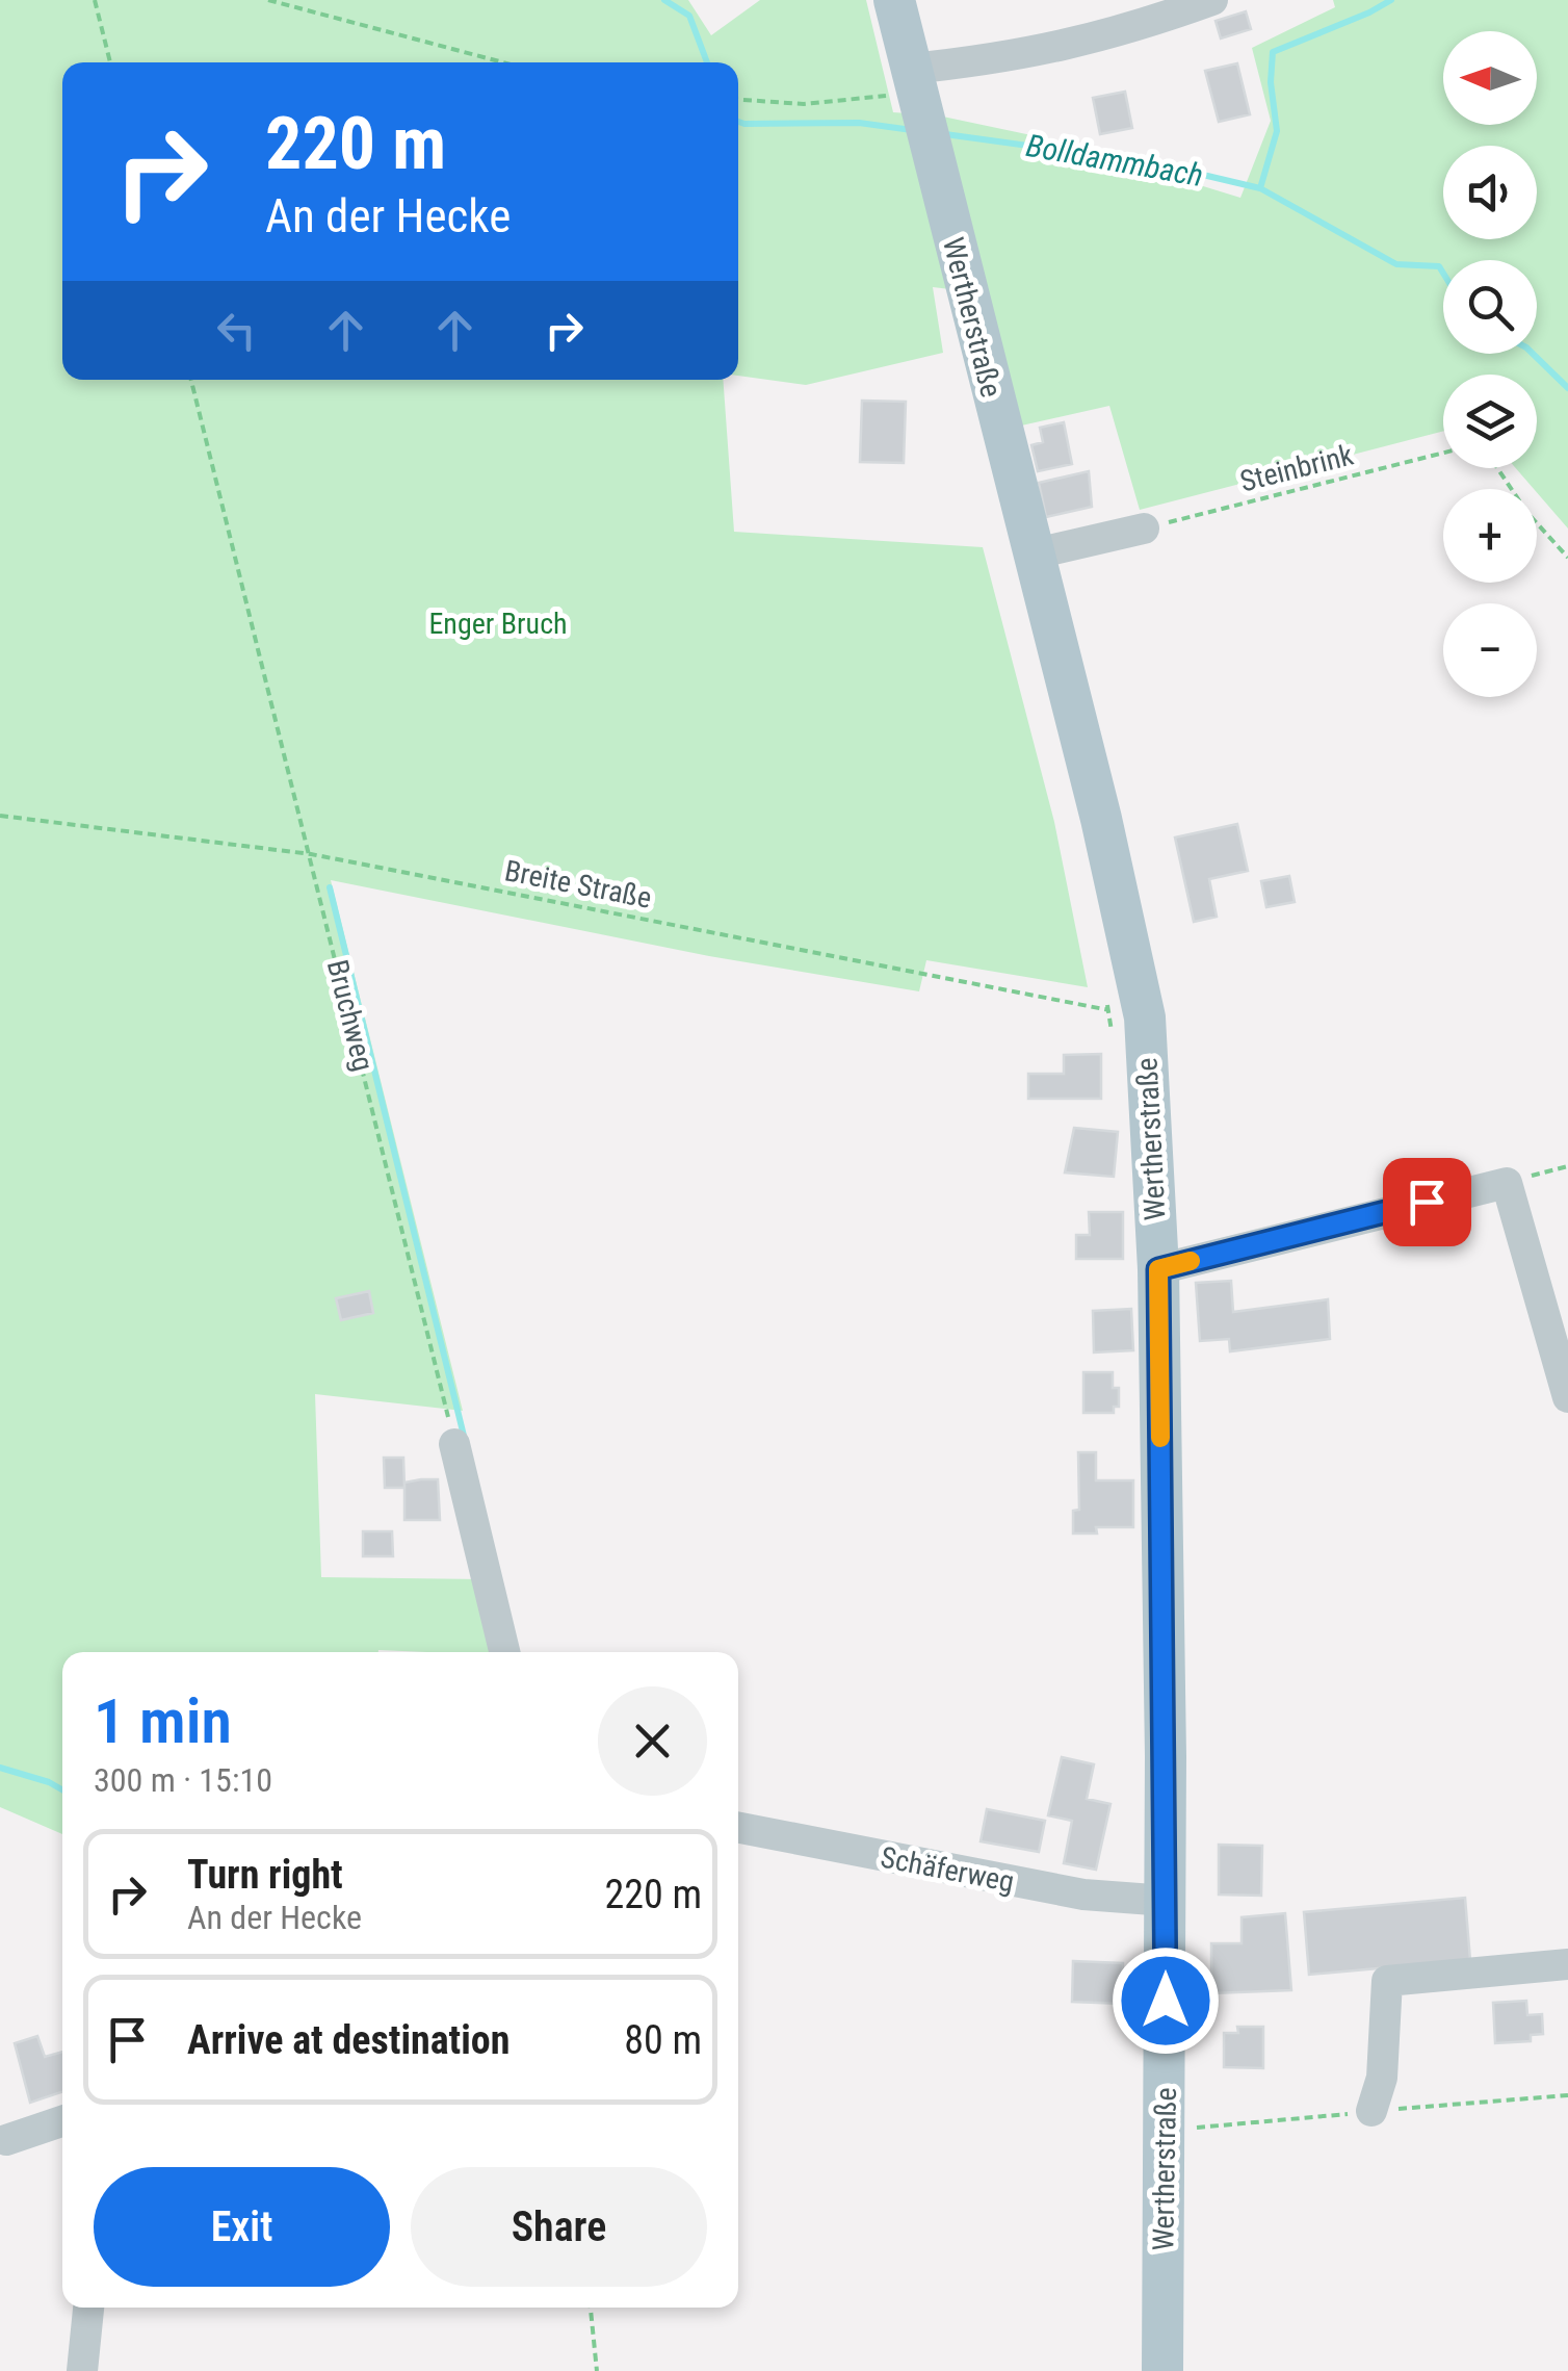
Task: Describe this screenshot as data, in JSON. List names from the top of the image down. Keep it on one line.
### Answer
{"streets":{"main road":["Wertherstraße"],"street":["Schäferweg"],"path":["Steinbrink","Breite Straße","Bruchweg"]},"crossings":[["Wertherstraße","Breite Straße"],["Wertherstraße","Schäferweg"],["Breite Straße","Bruchweg"]],"water":["Bolldammbach"],"parks":["Enger Bruch"],"north":"left","page":{"map_buttons":["+","−"],"turn":["220 m","An der Hecke"],"heading":["1 min","300 m · 15:10"],"list":[{"name":"Turn right","note":"An der Hecke","value":"220 m"},{"name":"Arrive at destination","value":"80 m"}],"buttons":["Exit","Share"]}}
